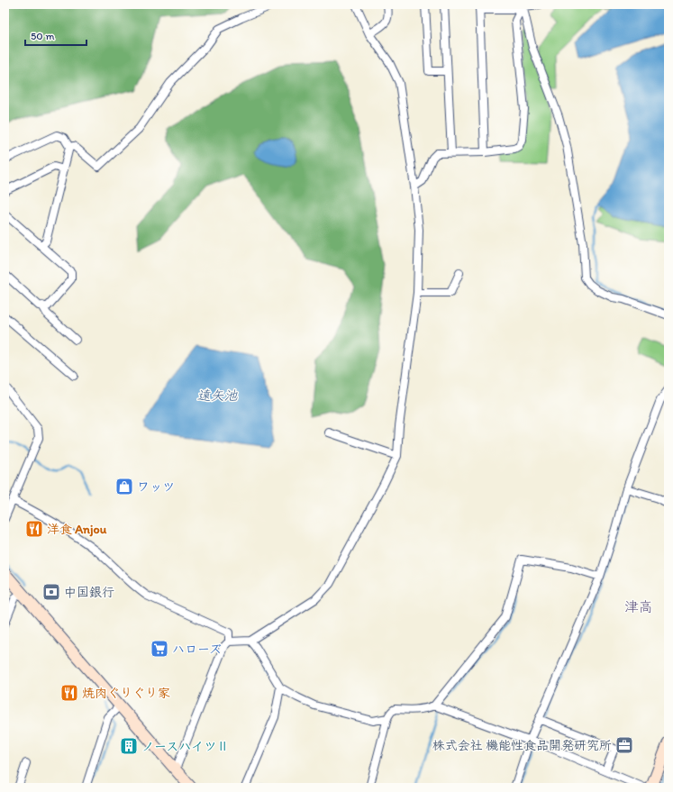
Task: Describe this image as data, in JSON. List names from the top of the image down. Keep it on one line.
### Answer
{"districts":["津高"],"water":["遠矢池"],"places":{"shop":["ワッツ"],"restaurant":["洋食 Anjou","焼肉ぐりぐり家"],"bank":["中国銀行"],"supermarket":["ハローズ"],"office":["株式会社 機能性食品開発研究所"],"building":["ノースハイツⅡ"]},"scale_bar":"50 m"}
